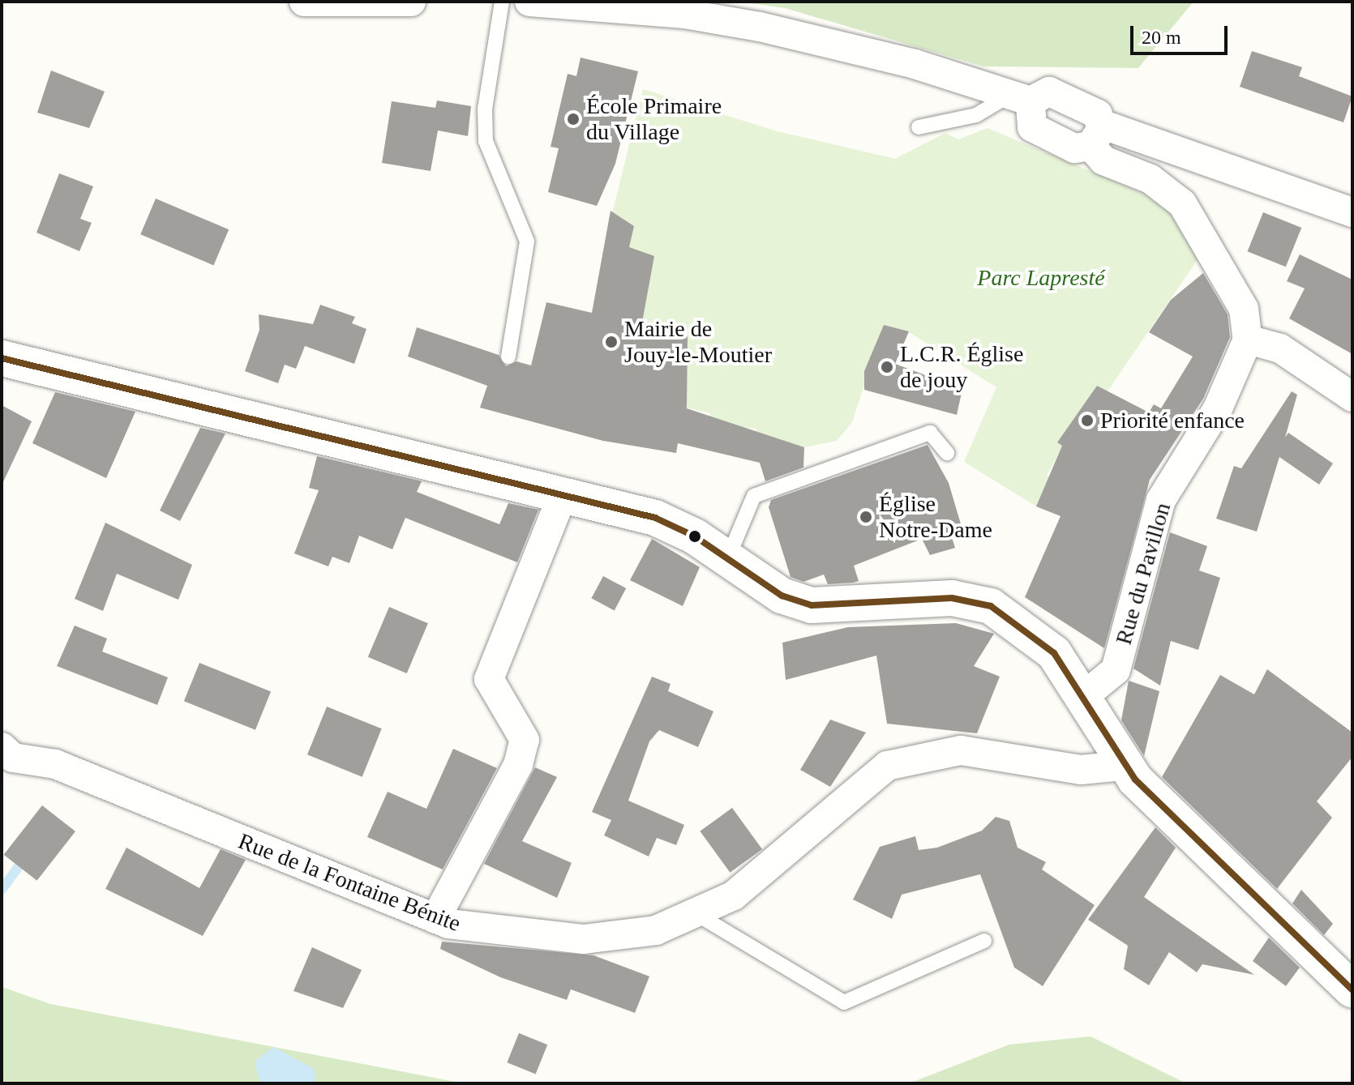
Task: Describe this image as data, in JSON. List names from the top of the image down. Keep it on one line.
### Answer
{"streets":{"street":["Rue du Pavillon","Rue de la Fontaine Bénite"]},"parks":["Parc Lapresté"],"places":["École Primaire du Village","Mairie de Jouy-le-Moutier","L.C.R. Église de jouy","Priorité enfance","Église Notre-Dame"],"scale_bar":"20 m"}
